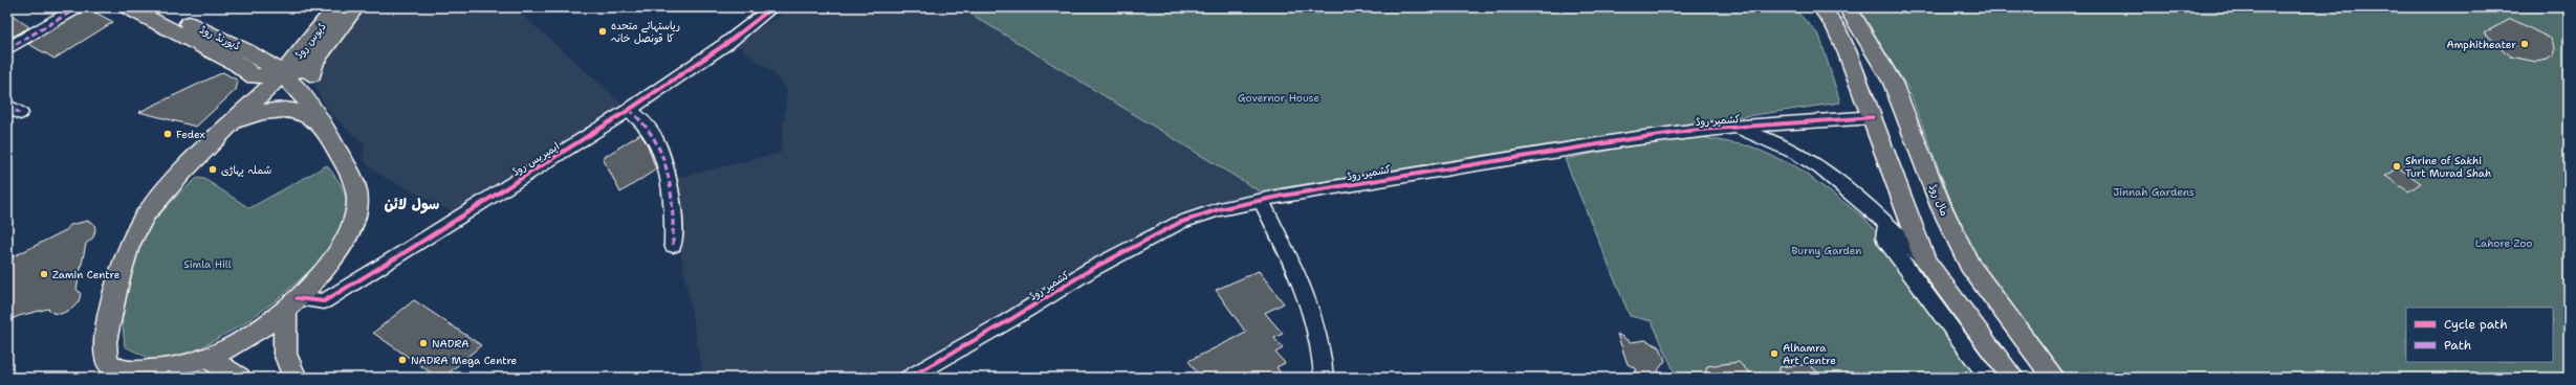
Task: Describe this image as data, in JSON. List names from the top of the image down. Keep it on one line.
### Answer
{"streets":{"main road":["ڈیورنڈ روڈ","ڈیوس روڈ","مال روڈ"],"street":["کشمیر روڈ","ایمپریس روڈ"]},"crossings":[["ڈیورنڈ روڈ","ڈیوس روڈ"]],"districts":["سول لائن"],"parks":["Governor House","Jinnah Gardens","Lahore Zoo","Burny Garden","Simla Hill"],"places":["ریاستہائے متحدہ کا قونصل خانہ","Amphitheater","Fedex","Shrine of Sakhi Turt Murad Shah","شملہ پہاڑی","Zamin Centre","NADRA","Alhamra Art Centre","NADRA Mega Centre"],"legend":["Cycle path","Path"]}
